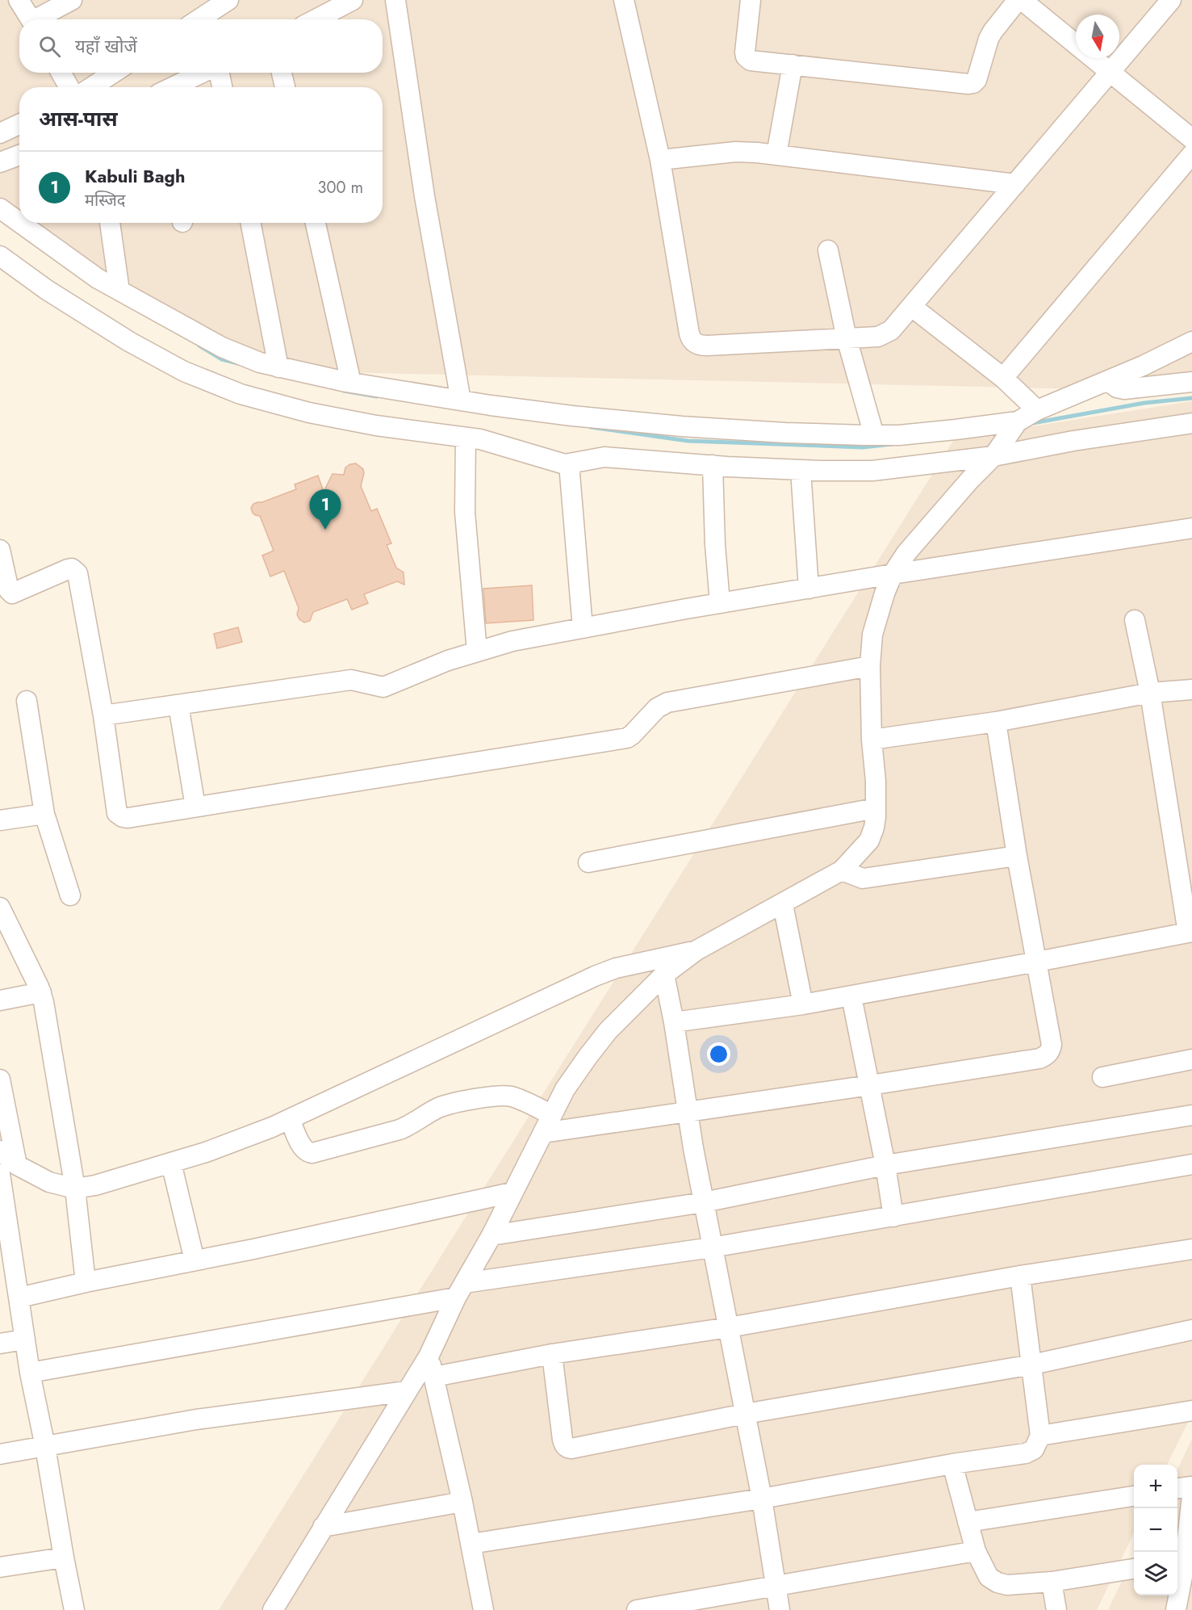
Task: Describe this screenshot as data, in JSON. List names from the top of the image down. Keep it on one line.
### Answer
{"north":"bottom","page":{"search":"यहाँ खोजें","heading":"आस-पास","list":[{"mark":"1","name":"Kabuli Bagh","note":"मस्जिद","value":"300 m"}],"pins":"1","map_buttons":["+","−"]}}
